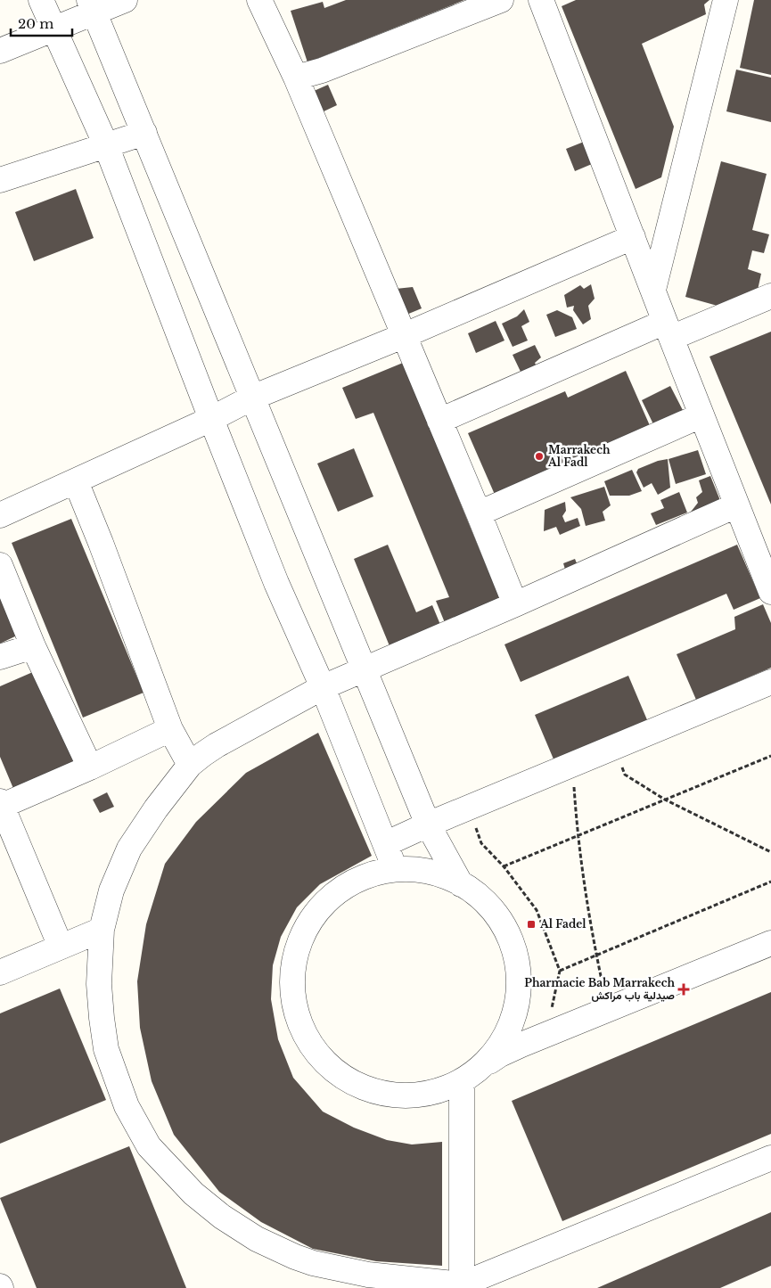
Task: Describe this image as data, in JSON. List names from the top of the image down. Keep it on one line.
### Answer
{"places":{"other":["Marrakech Al Fadl"],"transit":["Al Fadel"],"health":["Pharmacie Bab Marrakech صيدلية باب مراكش"]},"scale_bar":"20 m"}
